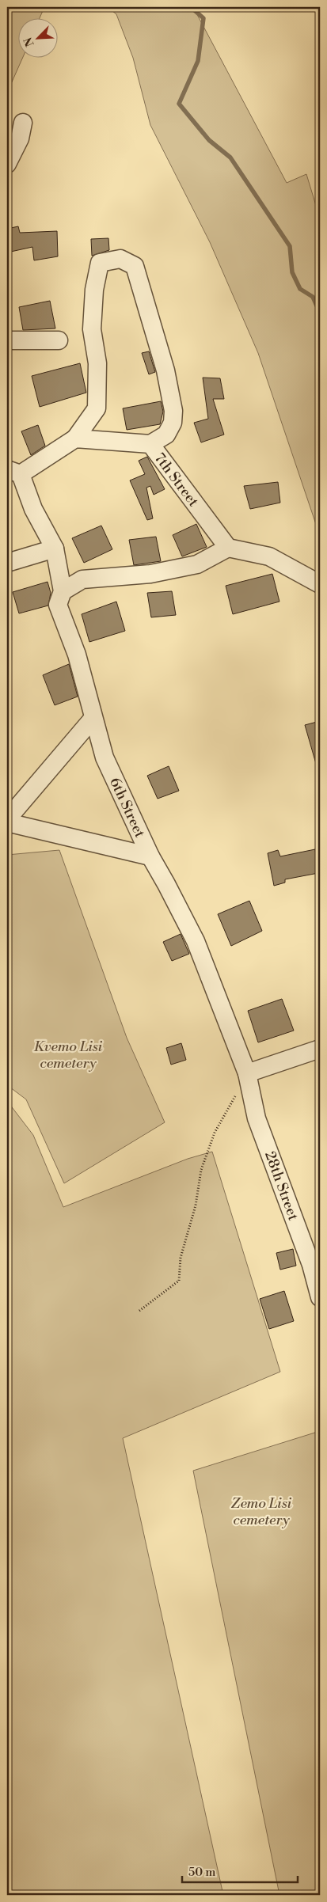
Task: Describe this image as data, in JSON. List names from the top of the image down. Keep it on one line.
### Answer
{"streets":{"street":["7th Street","6th Street","28th Street"]},"crossings":[["6th Street","28th Street"]],"parks":["Kvemo Lisi cemetery","Zemo Lisi cemetery"],"scale_bar":"50 m","north":"bottom left"}
